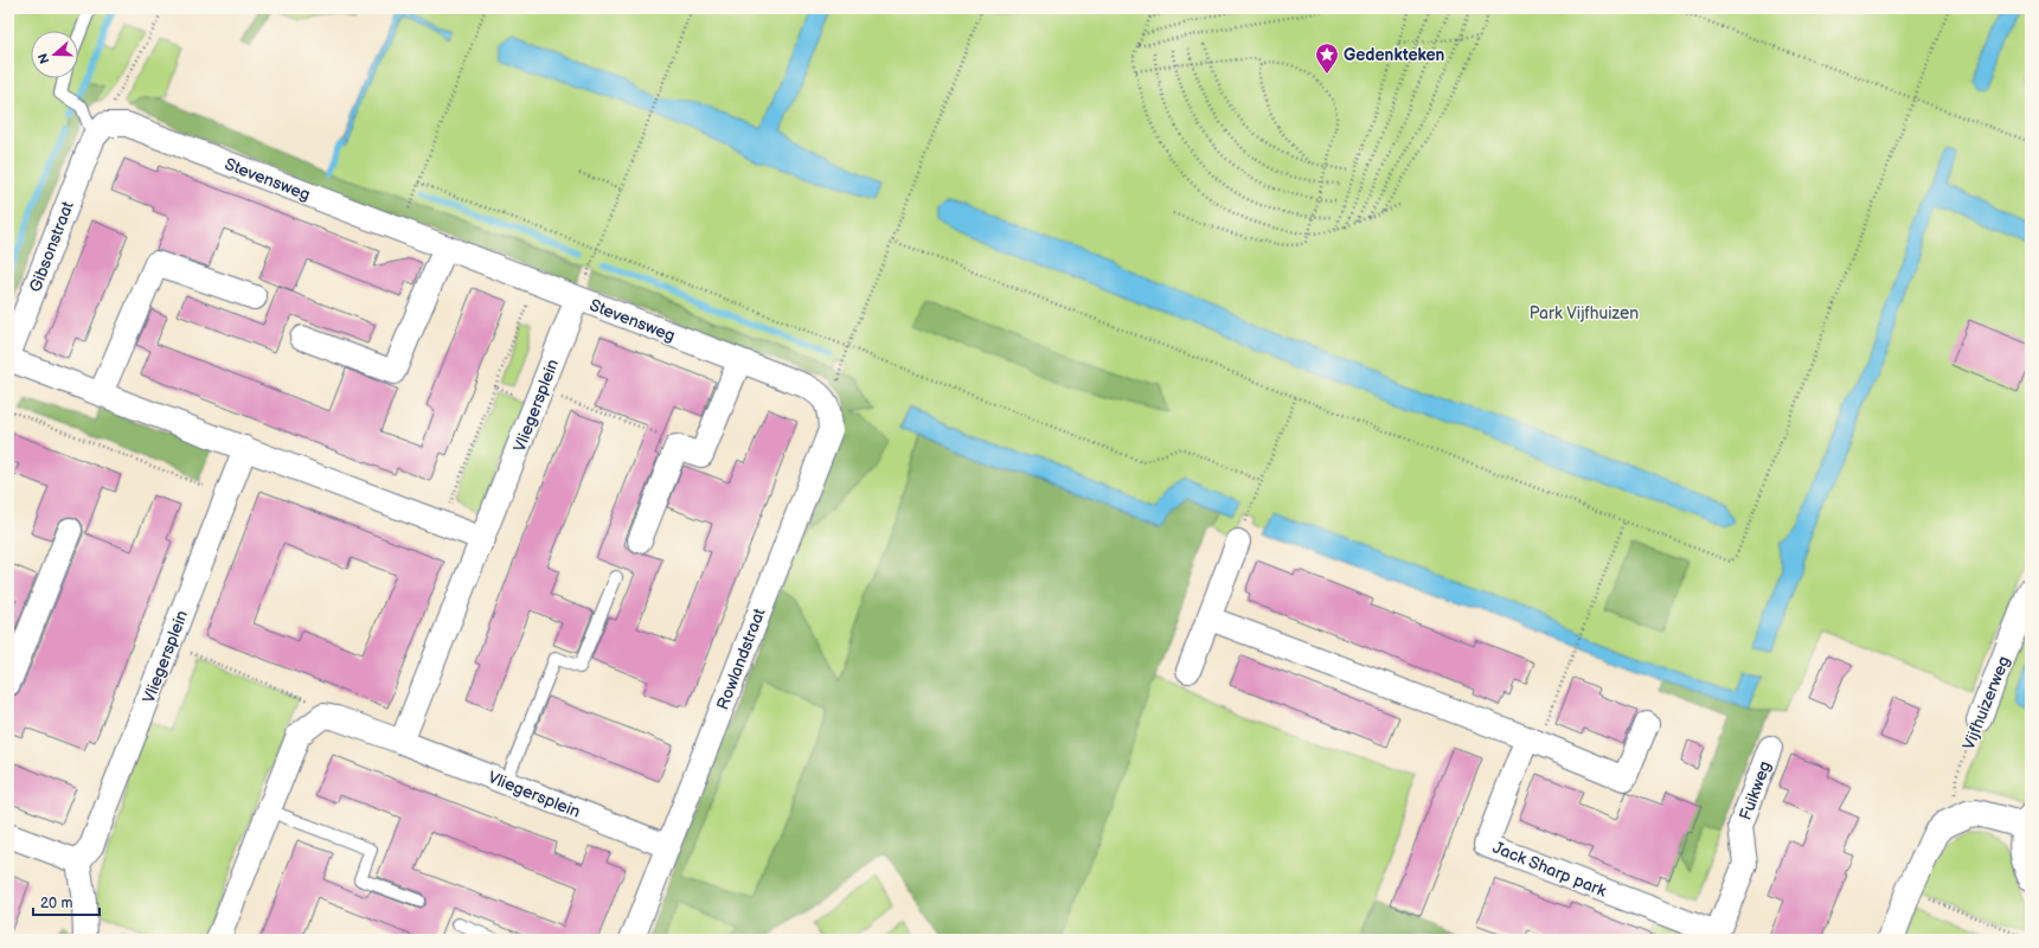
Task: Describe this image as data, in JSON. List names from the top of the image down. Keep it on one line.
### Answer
{"streets":{"street":["Stevensweg","Gibsonstraat","Vliegersplein","Rowlandstraat","Vijfhuizerweg","Fuikweg","Jack Sharp park"]},"crossings":[["Stevensweg","Gibsonstraat"],["Stevensweg","Vliegersplein"],["Stevensweg","Rowlandstraat"],["Vliegersplein","Rowlandstraat"],["Fuikweg","Jack Sharp park"]],"parks":["Park Vijfhuizen"],"places":{"place":["Gedenkteken"]},"scale_bar":"20 m","north":"left"}
